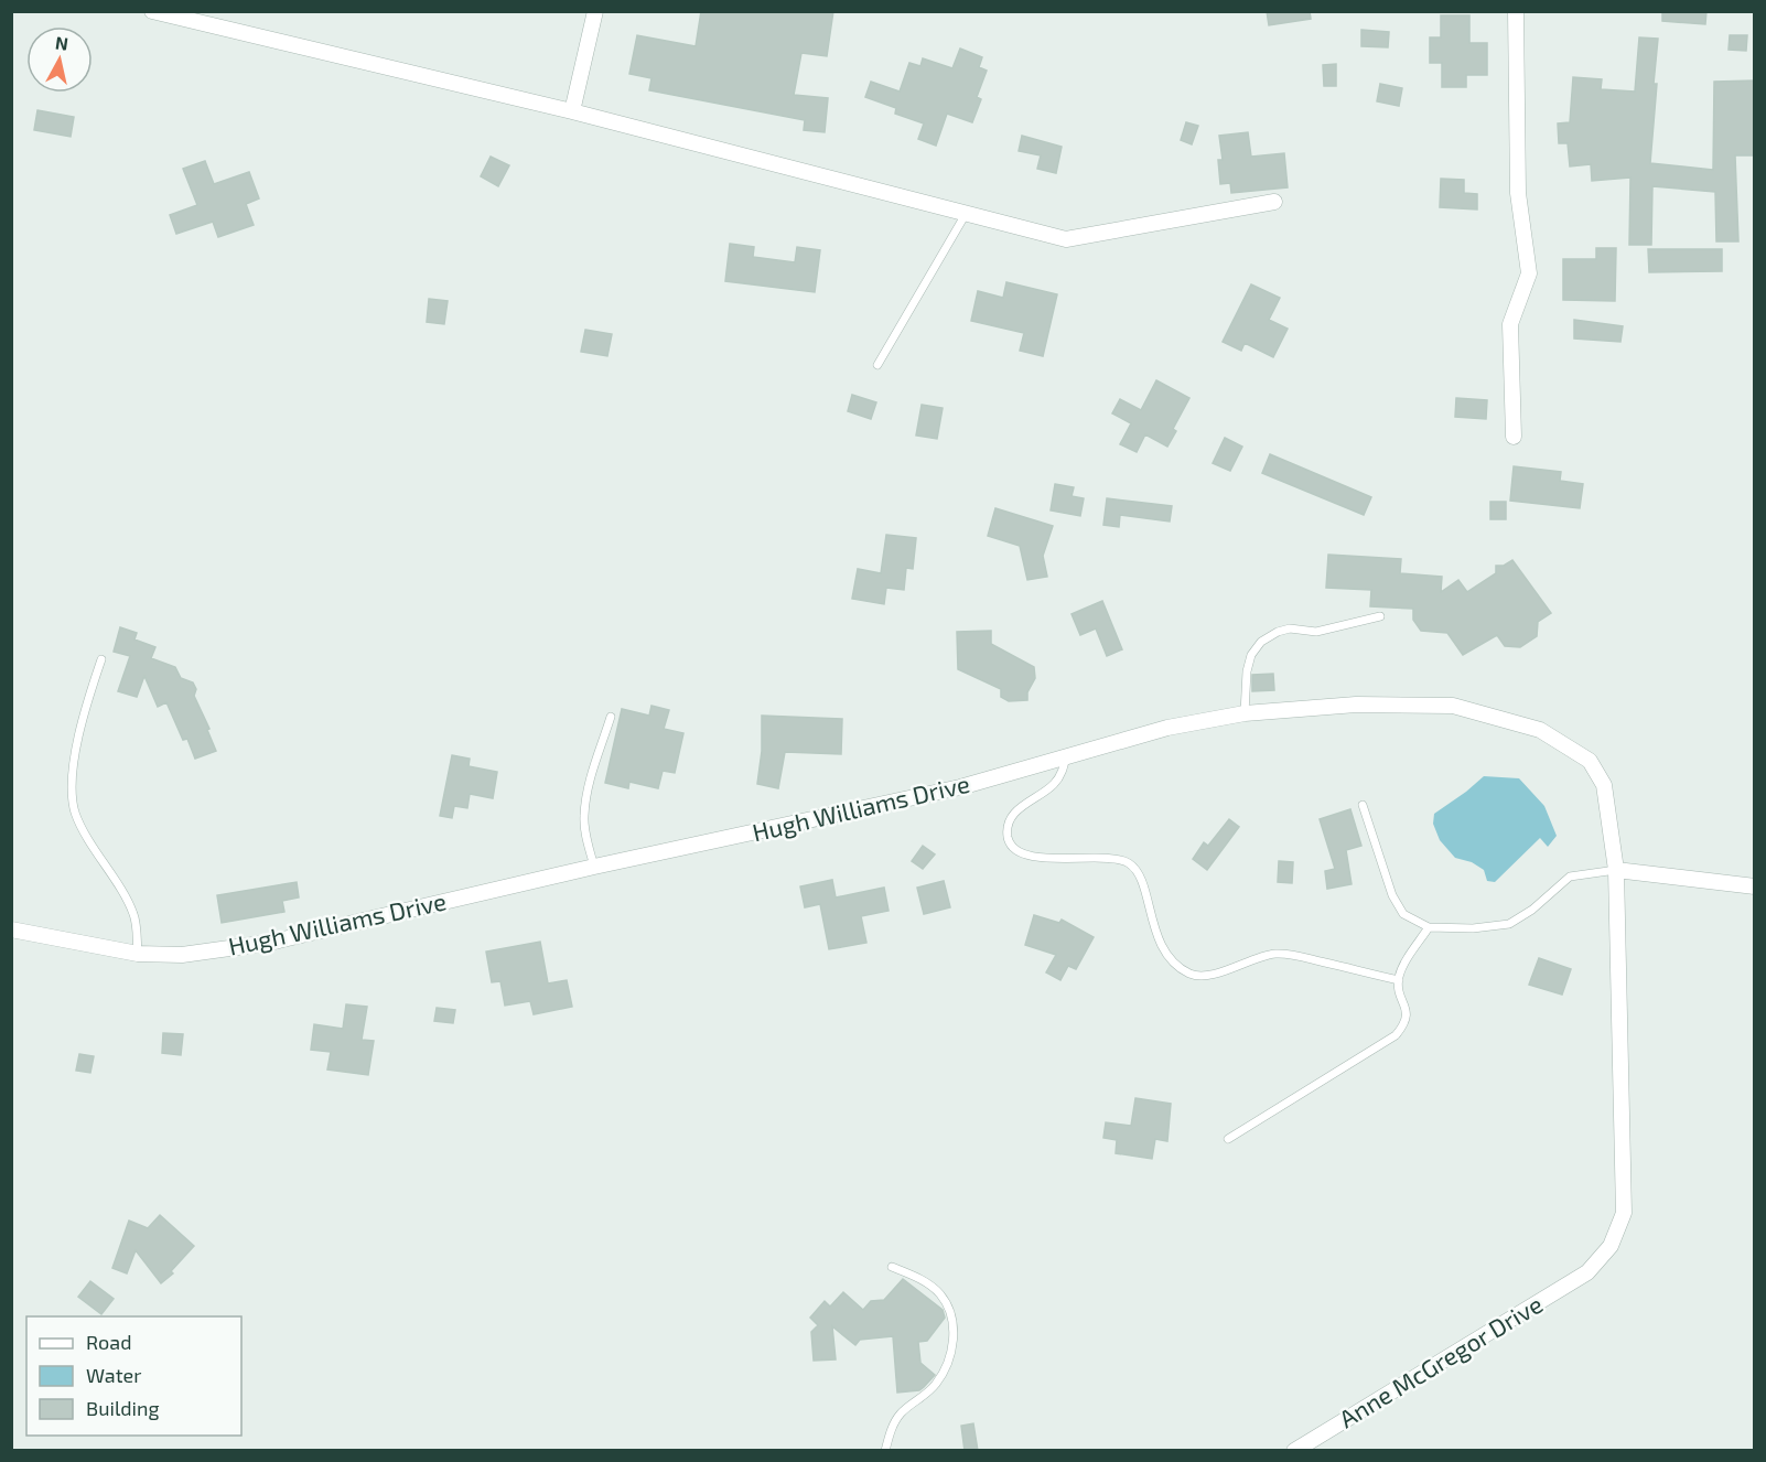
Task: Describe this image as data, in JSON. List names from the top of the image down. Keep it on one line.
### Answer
{"streets":{"street":["Hugh Williams Drive","Anne McGregor Drive"]},"crossings":[["Hugh Williams Drive","Anne McGregor Drive"]],"legend":["Road","Water","Building"],"north":"top"}
